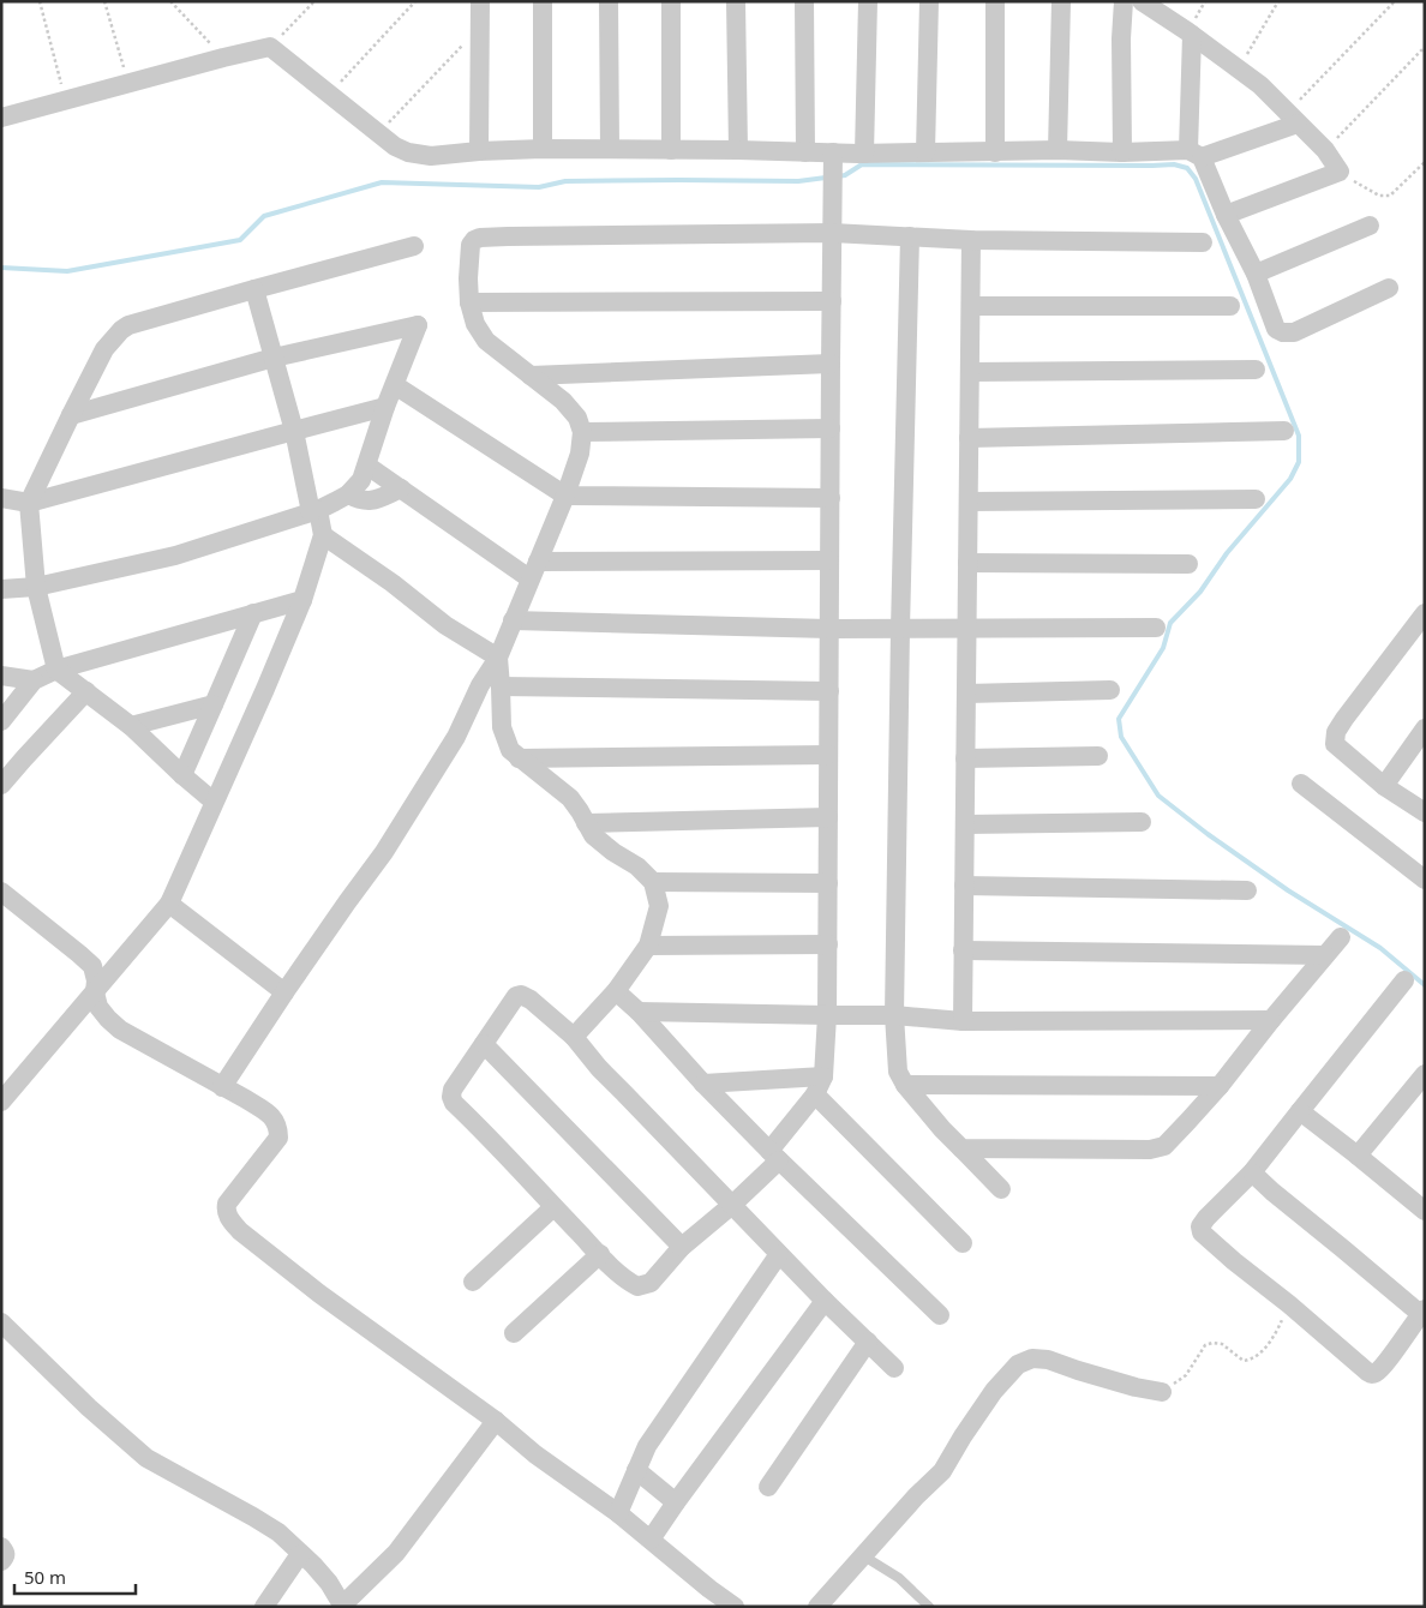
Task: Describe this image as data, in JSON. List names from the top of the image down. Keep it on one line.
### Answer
{"scale_bar":"50 m"}
